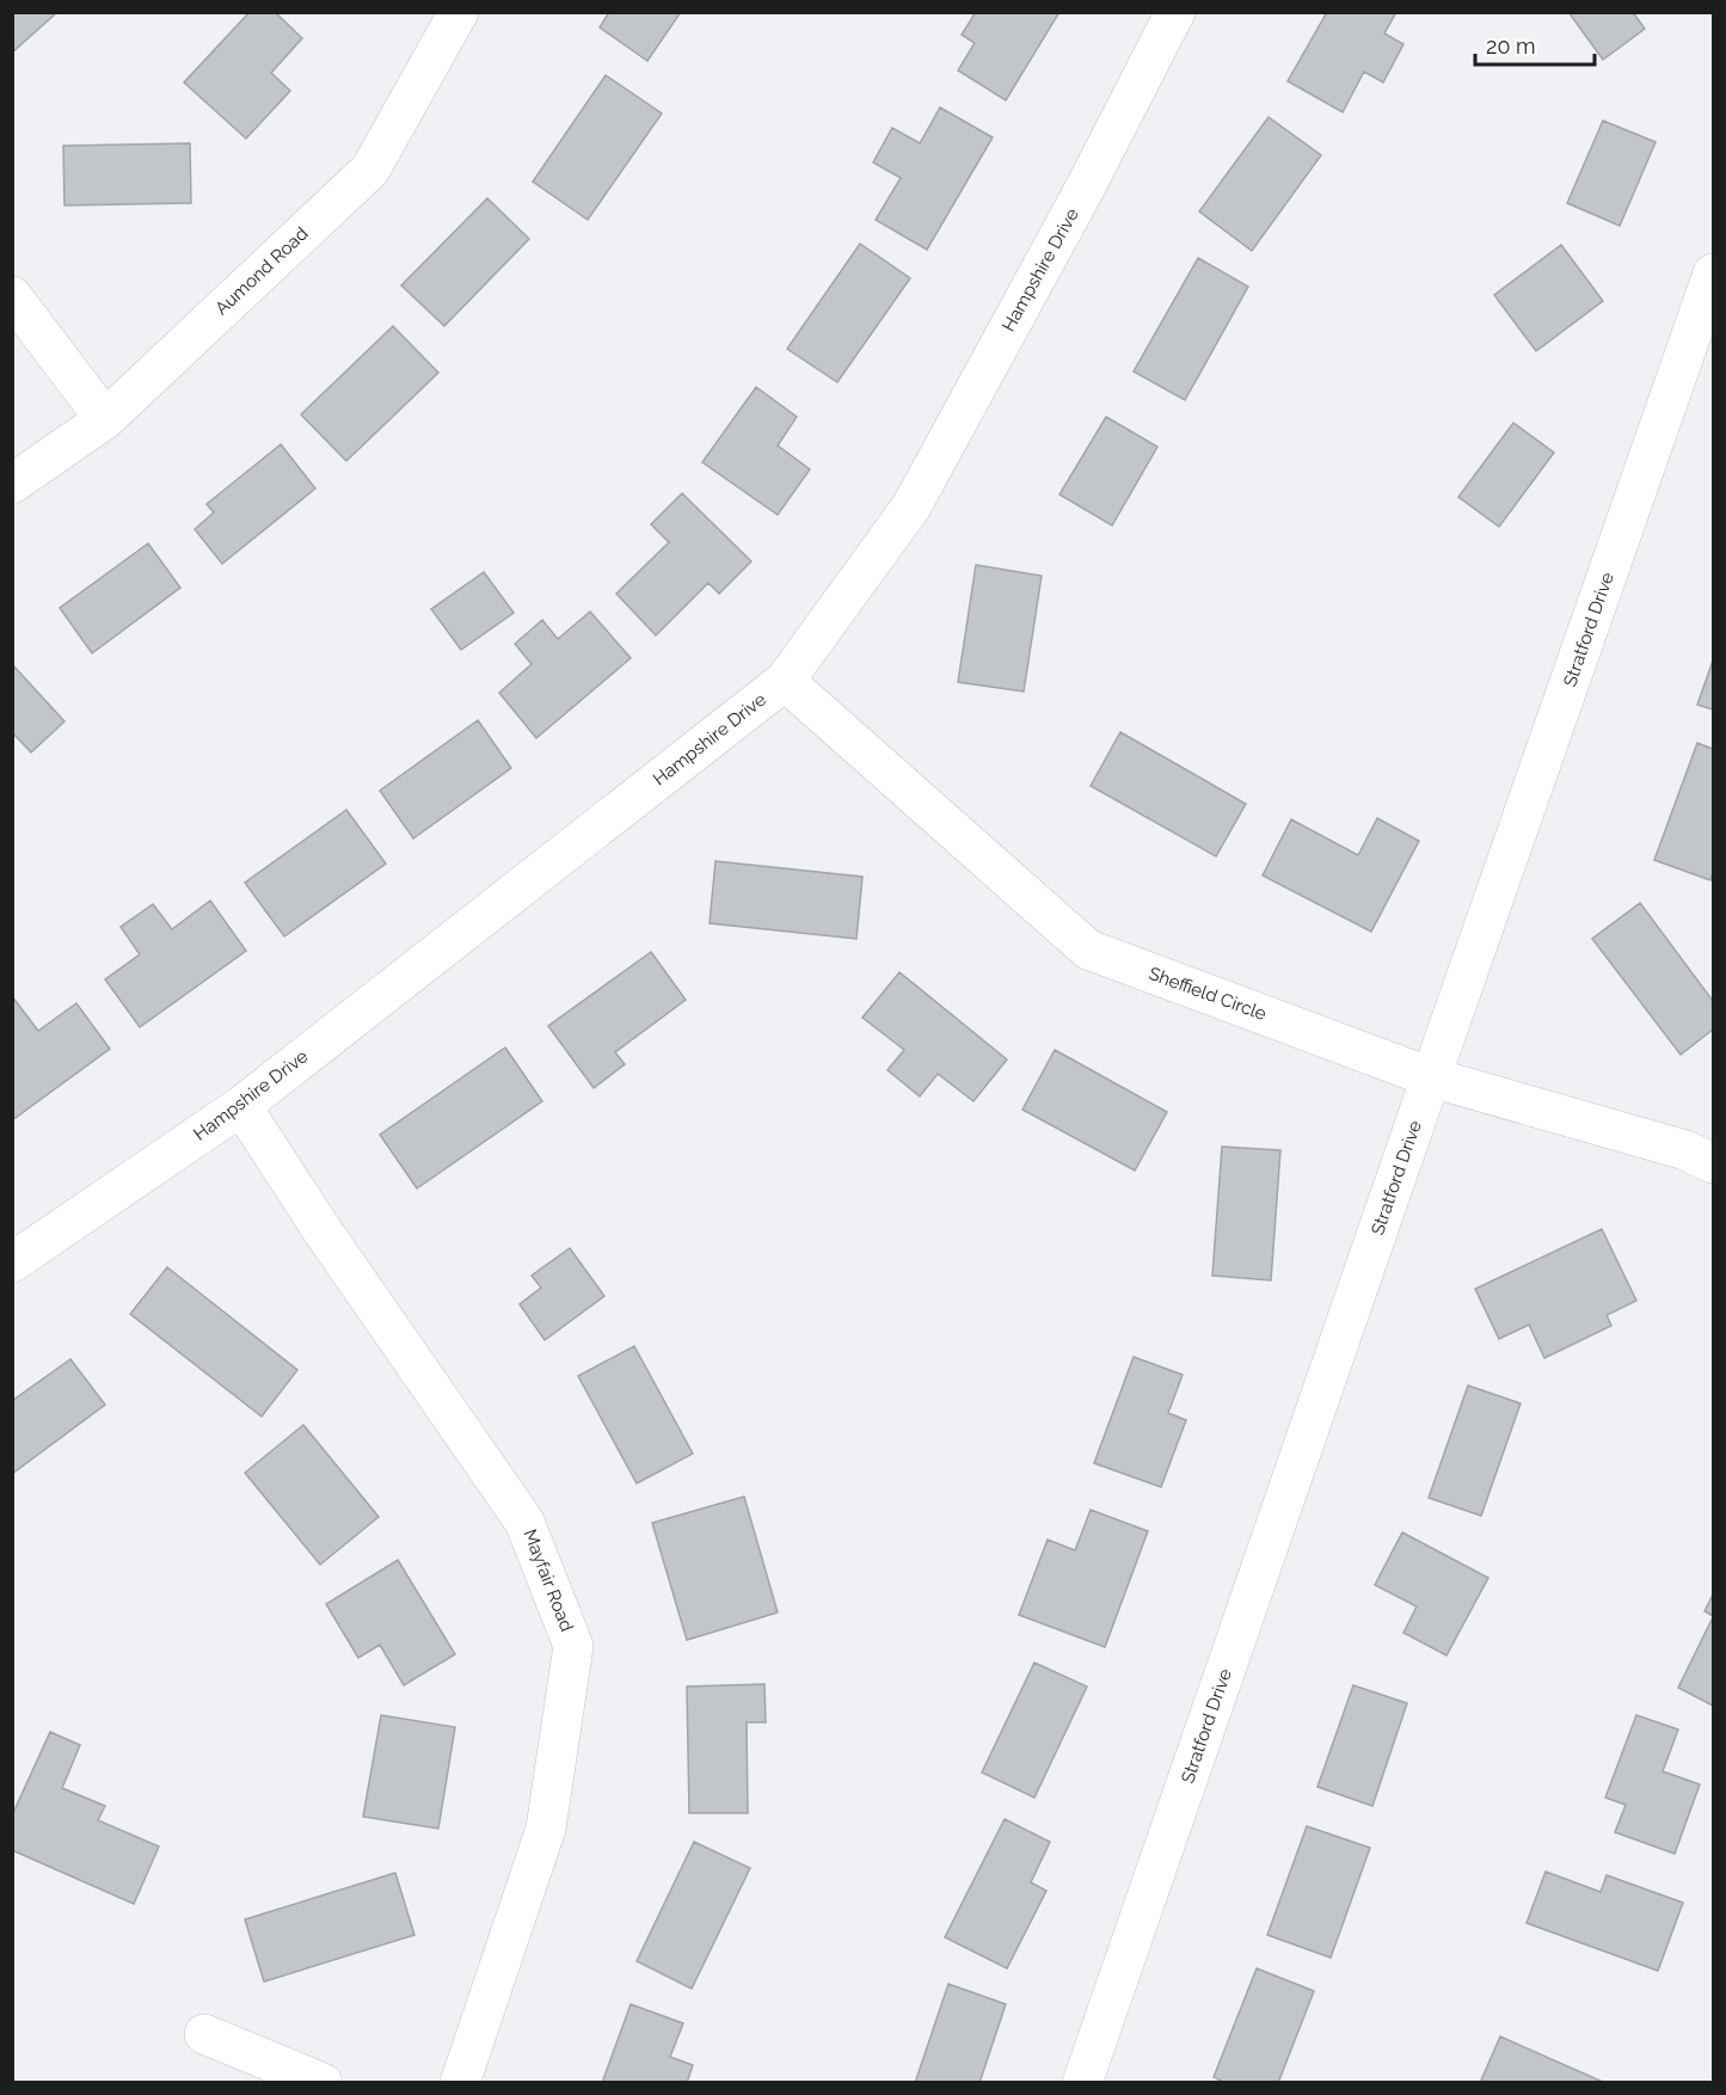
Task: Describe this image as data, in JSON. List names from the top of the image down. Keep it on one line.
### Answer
{"streets":{"street":["Hampshire Drive","Aumond Road","Stratford Drive","Sheffield Circle","Mayfair Road"]},"crossings":[["Hampshire Drive","Sheffield Circle"],["Hampshire Drive","Mayfair Road"],["Stratford Drive","Sheffield Circle"]],"scale_bar":"20 m"}
